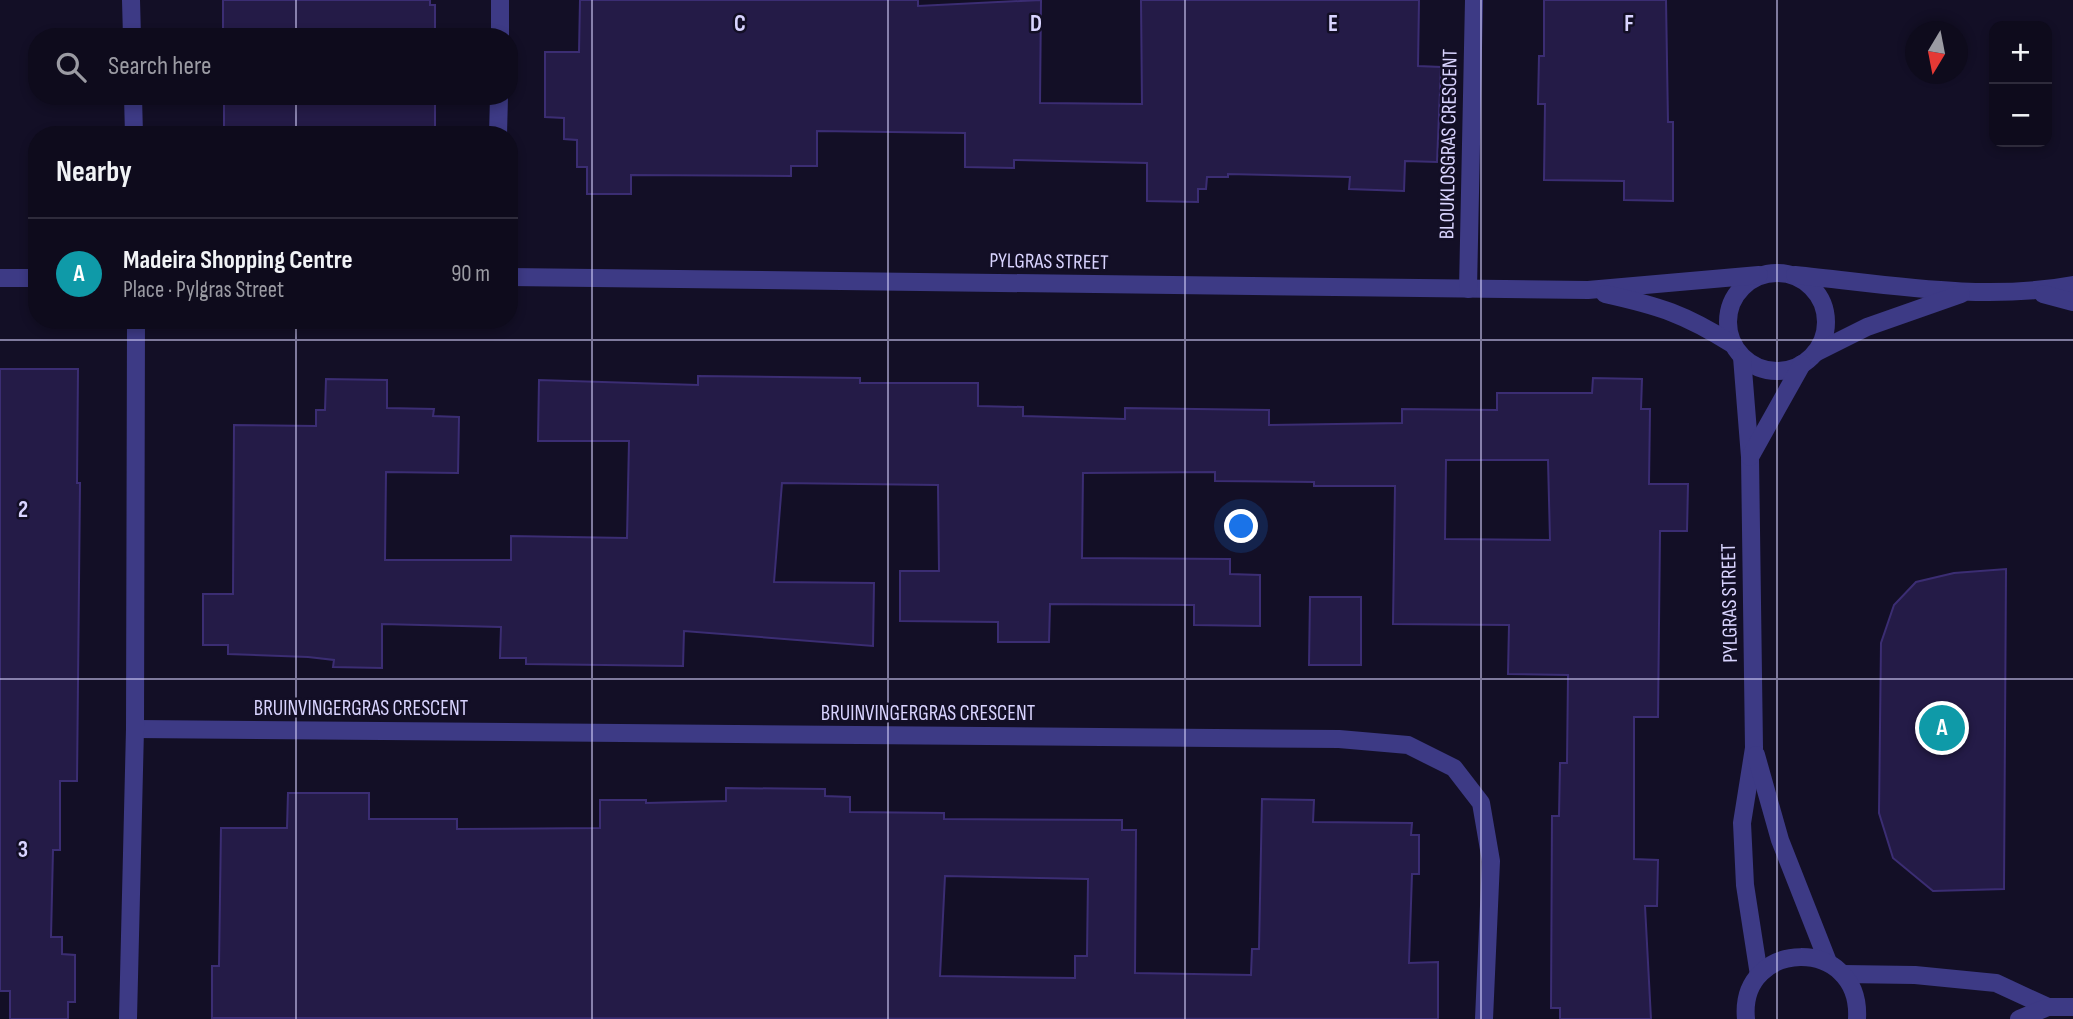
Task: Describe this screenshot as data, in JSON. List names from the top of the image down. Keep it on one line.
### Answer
{"streets":{"street":["BLOUKLOSGRAS CRESCENT","PYLGRAS STREET","BRUINVINGERGRAS CRESCENT"]},"crossings":[["BLOUKLOSGRAS CRESCENT","PYLGRAS STREET"]],"north":"bottom","page":{"map_buttons":["+","−"],"search":"Search here","heading":"Nearby","list":[{"mark":"A","name":"Madeira Shopping Centre","note":"Place · Pylgras Street","value":"90 m"}],"pins":"A"},"grid":{"columns":["C","D","E","F"],"rows":["2","3"]}}
